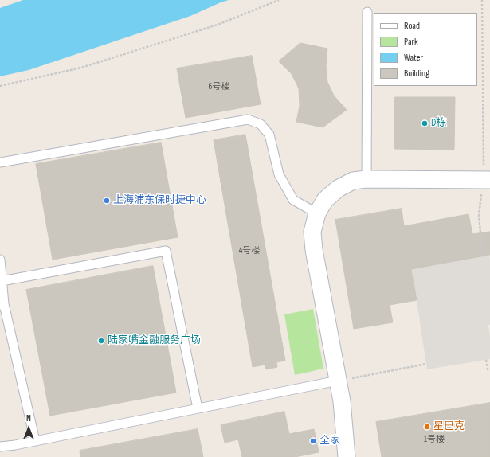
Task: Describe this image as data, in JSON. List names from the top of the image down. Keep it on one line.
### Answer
{"places":["D栋","上海浦东保时捷中心","陆家嘴金融服务广场","星巴克","全家"],"house_numbers":["6号楼","4号楼","1号楼"],"legend":["Road","Park","Water","Building"],"north":"top"}
